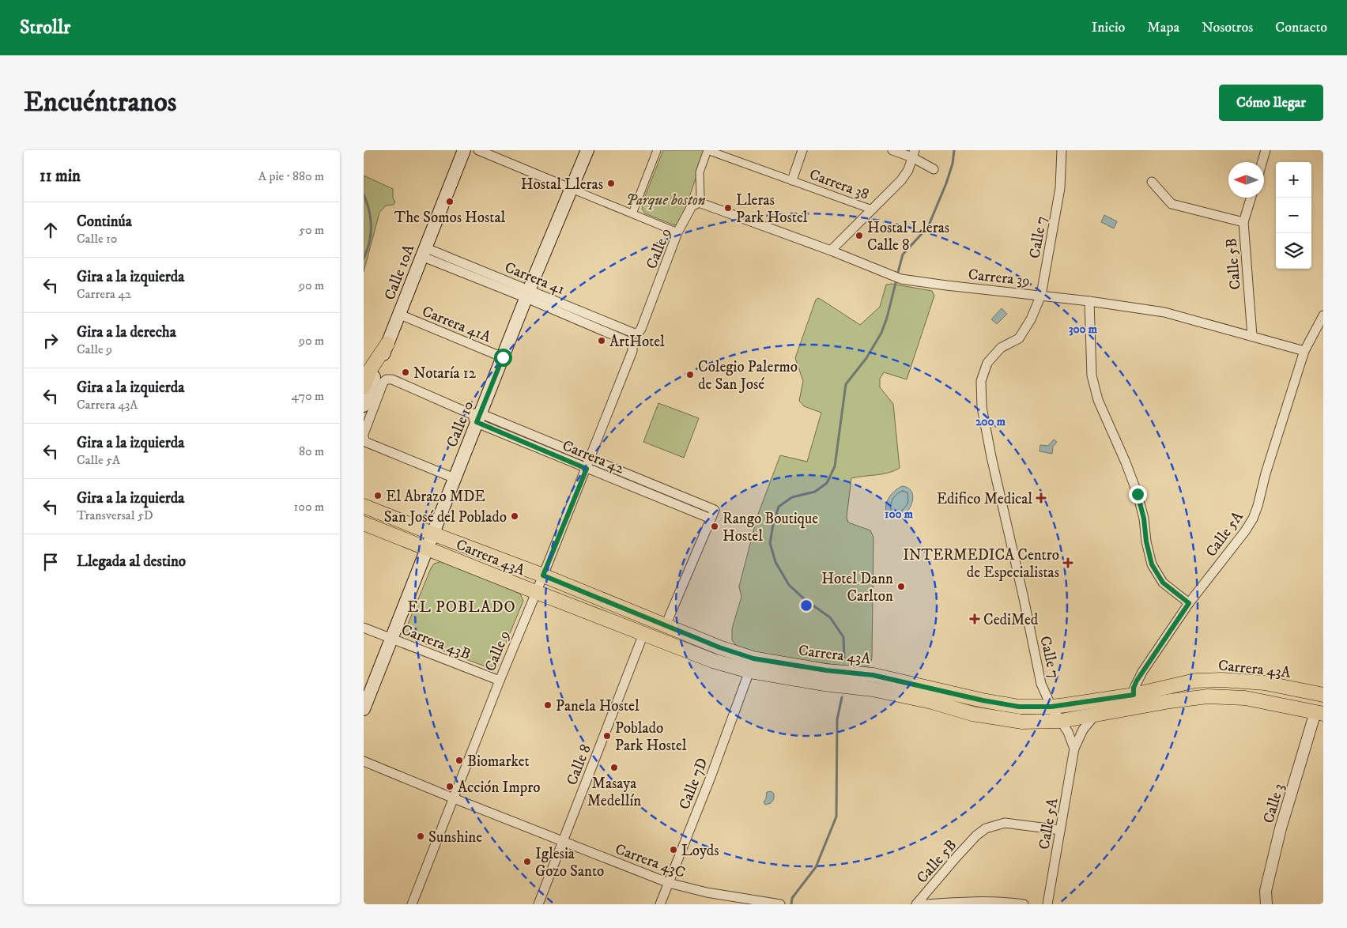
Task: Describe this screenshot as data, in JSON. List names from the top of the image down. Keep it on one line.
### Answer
{"streets":{"main road":["Calle 10A","Calle 10","Carrera 43A"],"street":["Carrera 38","Calle 7","Calle 9","Calle 5B","Carrera 39","Carrera 41","Carrera 41A","Carrera 42","Calle 5A","Carrera 43B","Calle 8","Calle 7D","Calle 3","Carrera 43C"]},"crossings":[["Calle 7","Carrera 39"],["Calle 7","Carrera 43A"],["Calle 9","Carrera 39"],["Calle 9","Carrera 41"],["Calle 9","Carrera 42"],["Calle 9","Carrera 43A"],["Calle 9","Carrera 43B"],["Calle 9","Carrera 43C"],["Calle 5B","Carrera 39"],["Calle 5B","Calle 5A"],["Calle 10A","Carrera 41"],["Calle 10A","Carrera 41A"],["Carrera 39","Calle 5A"],["Carrera 41","Calle 10"],["Carrera 41A","Calle 10"],["Calle 10","Carrera 42"],["Calle 10","Carrera 43A"],["Calle 10","Carrera 43B"],["Calle 5A","Carrera 43A"],["Carrera 43A","Calle 8"],["Carrera 43A","Calle 7D"],["Carrera 43A","Calle 3"],["Calle 8","Carrera 43C"],["Calle 7D","Carrera 43C"]],"districts":["EL POBLADO"],"parks":["Parque boston"],"places":{"other":["Hostal Lleras","The Somos Hostal","Lleras Park Hostel","Hostal Lleras Calle 8","ArtHotel","Notaría 12","Colegio Palermo de San José","El Abrazo MDE","San José del Poblado","Rango Boutique Hostel","Hotel Dann Carlton","Panela Hostel","Poblado Park Hostel","Biomarket","Masaya Medellín","Acción Impro","Sunshine","Loyds","Iglesia Gozo Santo"],"health":["Edifico Medical","INTERMEDICA Centro de Especialistas","CediMed"]},"north":"left","page":{"header":"Strollr","nav":["Inicio","Mapa","Nosotros","Contacto"],"buttons":"Cómo llegar","title":"Encuéntranos","heading":["11 min","A pie · 880 m"],"map_buttons":["+","−"],"list":[["Continúa","Calle 10","50 m"],["Gira a la izquierda","Carrera 42","90 m"],["Gira a la derecha","Calle 9","90 m"],["Gira a la izquierda","Carrera 43A","470 m"],["Gira a la izquierda","Calle 5A","80 m"],["Gira a la izquierda","Transversal 5D","100 m"],"Llegada al destino"]},"rings":["300 m","200 m","100 m"]}
